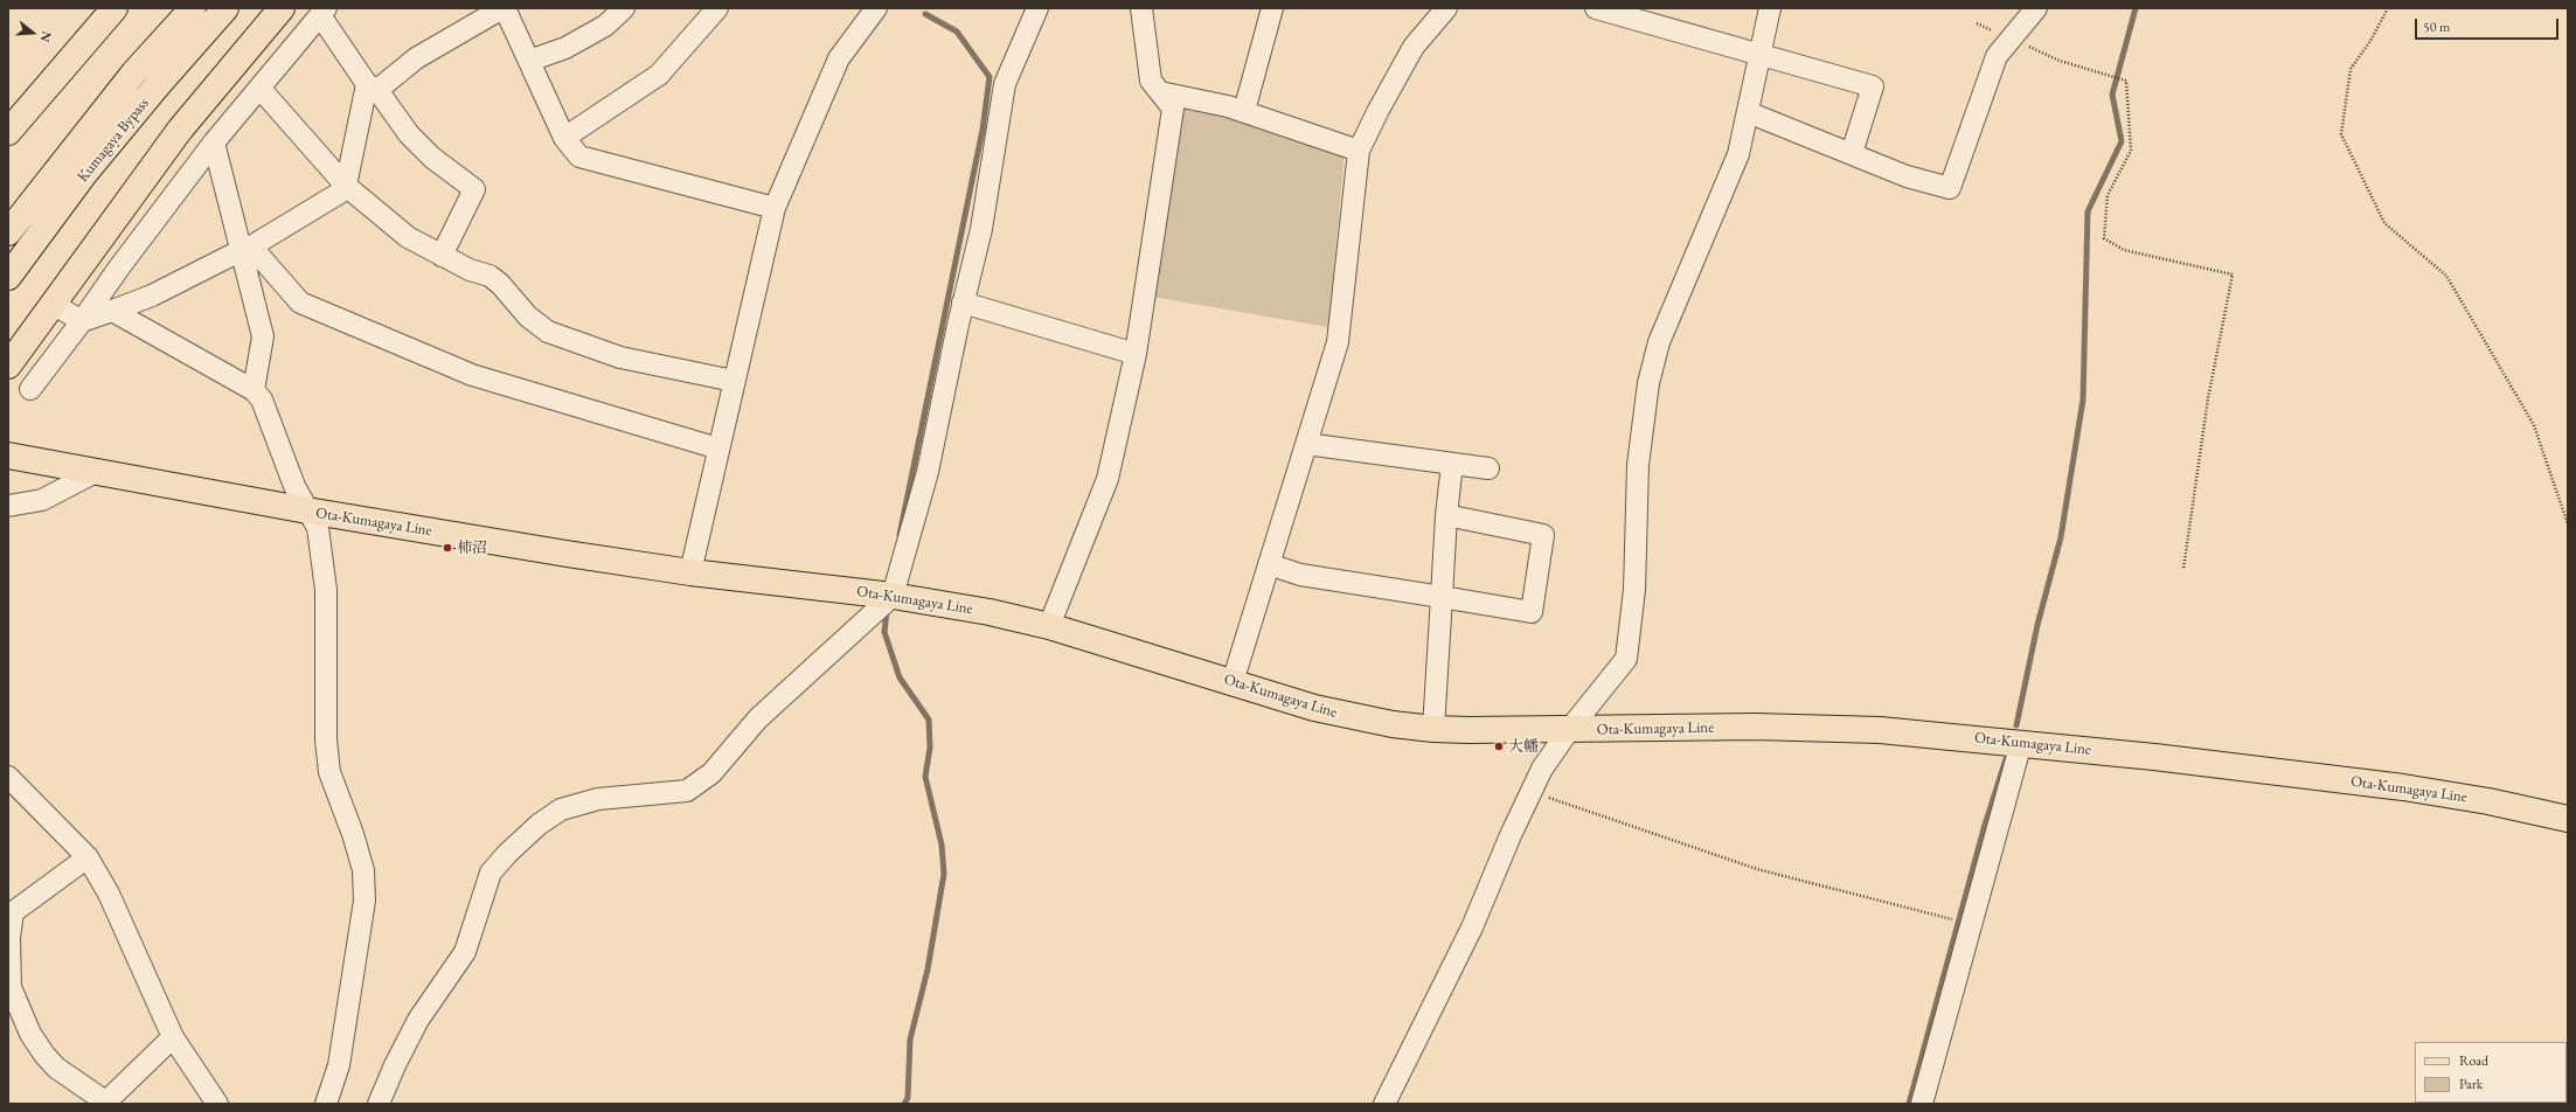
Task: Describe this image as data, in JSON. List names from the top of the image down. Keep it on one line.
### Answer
{"streets":{"main road":["Kumagaya Bypass","Ota-Kumagaya Line"]},"places":["柿沼","大幡"],"legend":["Road","Park"],"scale_bar":"50 m","north":"right"}
